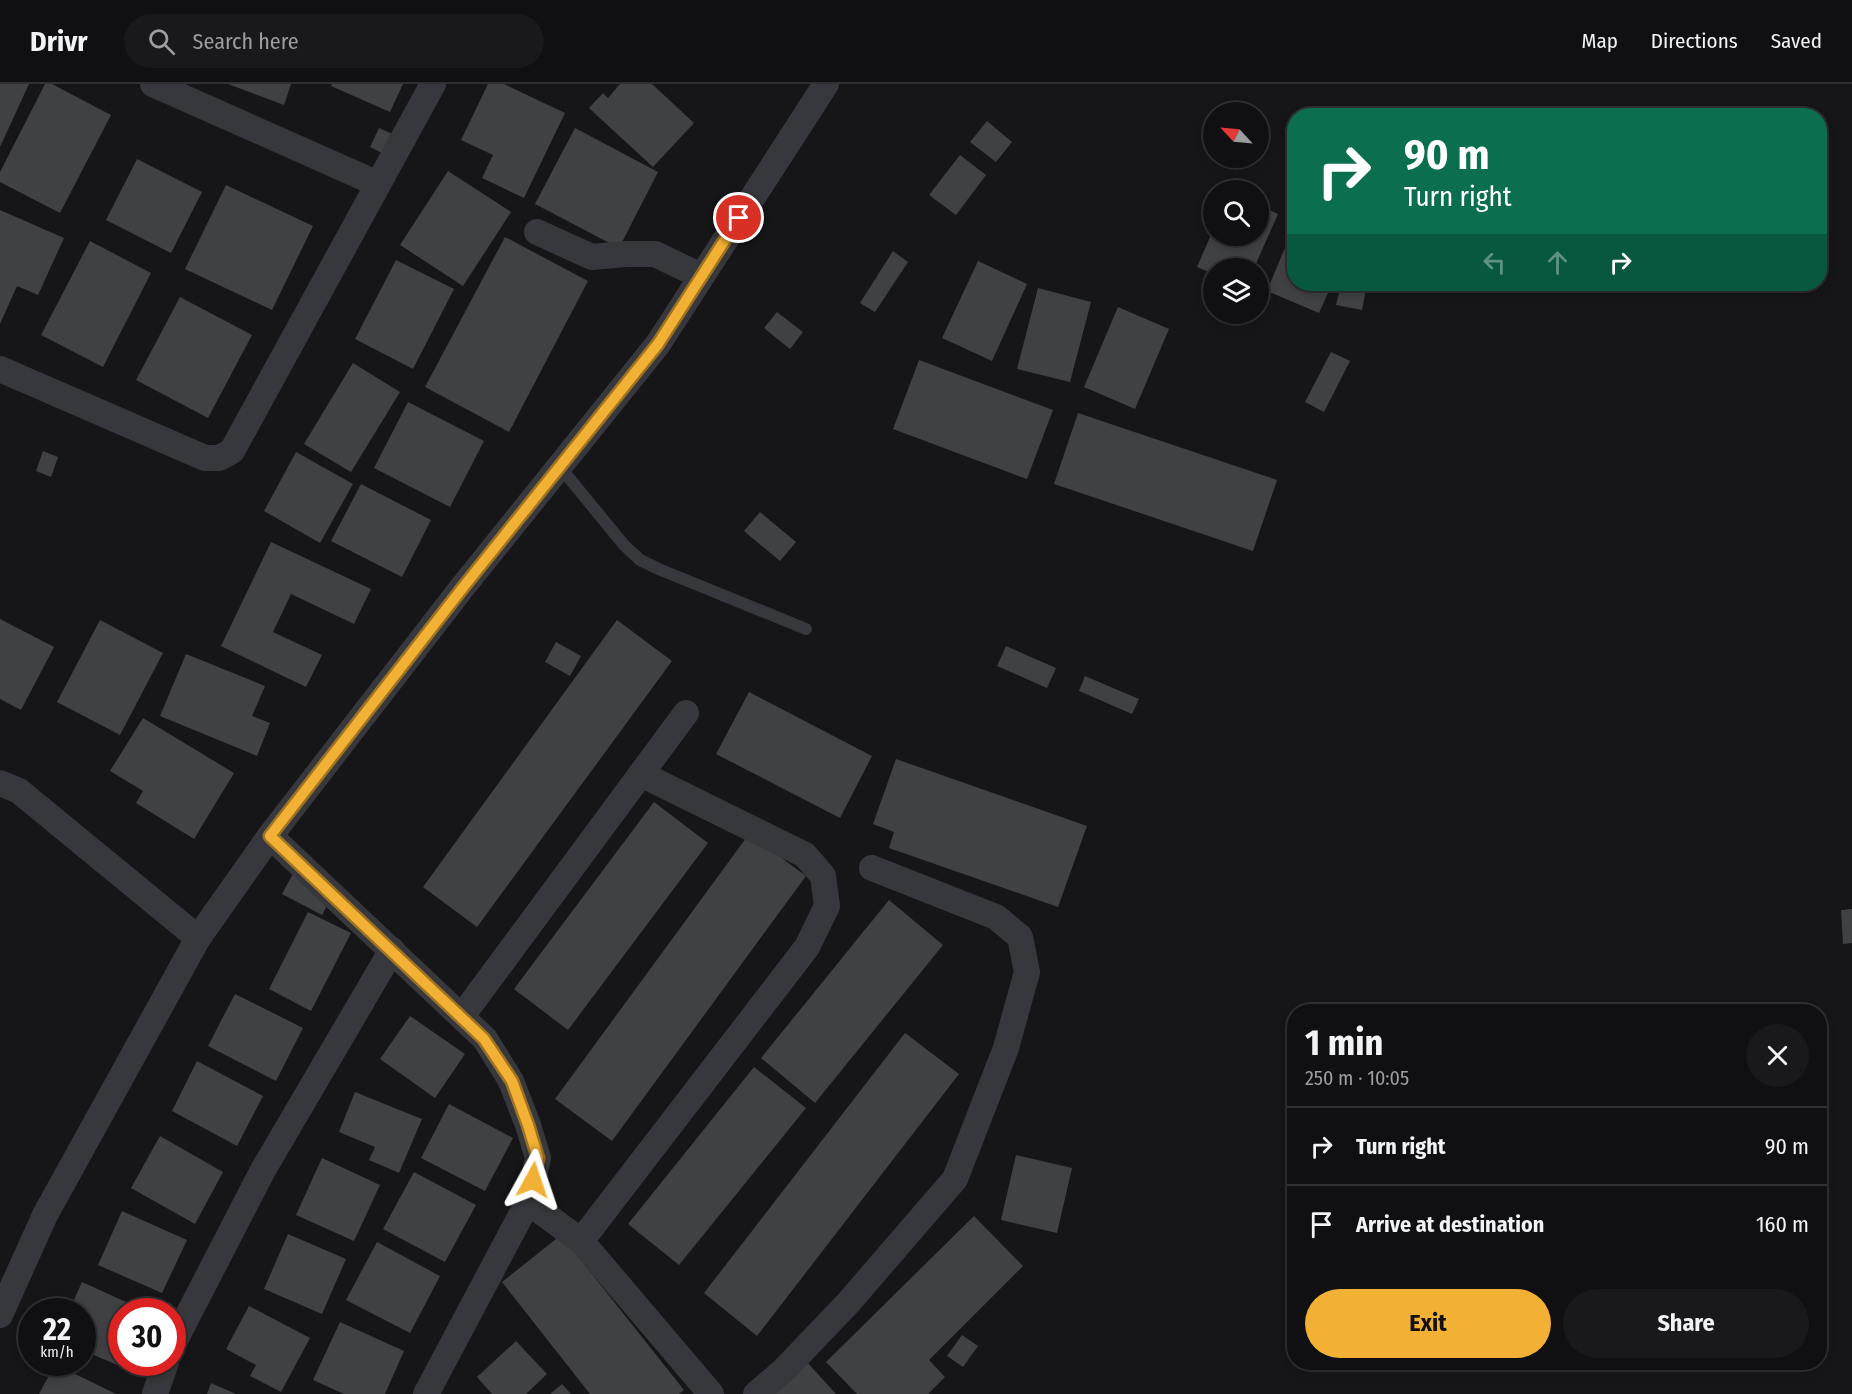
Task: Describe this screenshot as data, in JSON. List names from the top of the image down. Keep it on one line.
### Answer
{"north":"top left","page":{"header":"Drivr","search":"Search here","nav":["Map","Directions","Saved"],"turn":["90 m","Turn right"],"heading":["1 min","250 m · 10:05"],"list":[{"name":"Turn right","value":"90 m"},{"name":"Arrive at destination","value":"160 m"}],"buttons":["Exit","Share"],"speed":"22 km/h","limit":"30"}}
